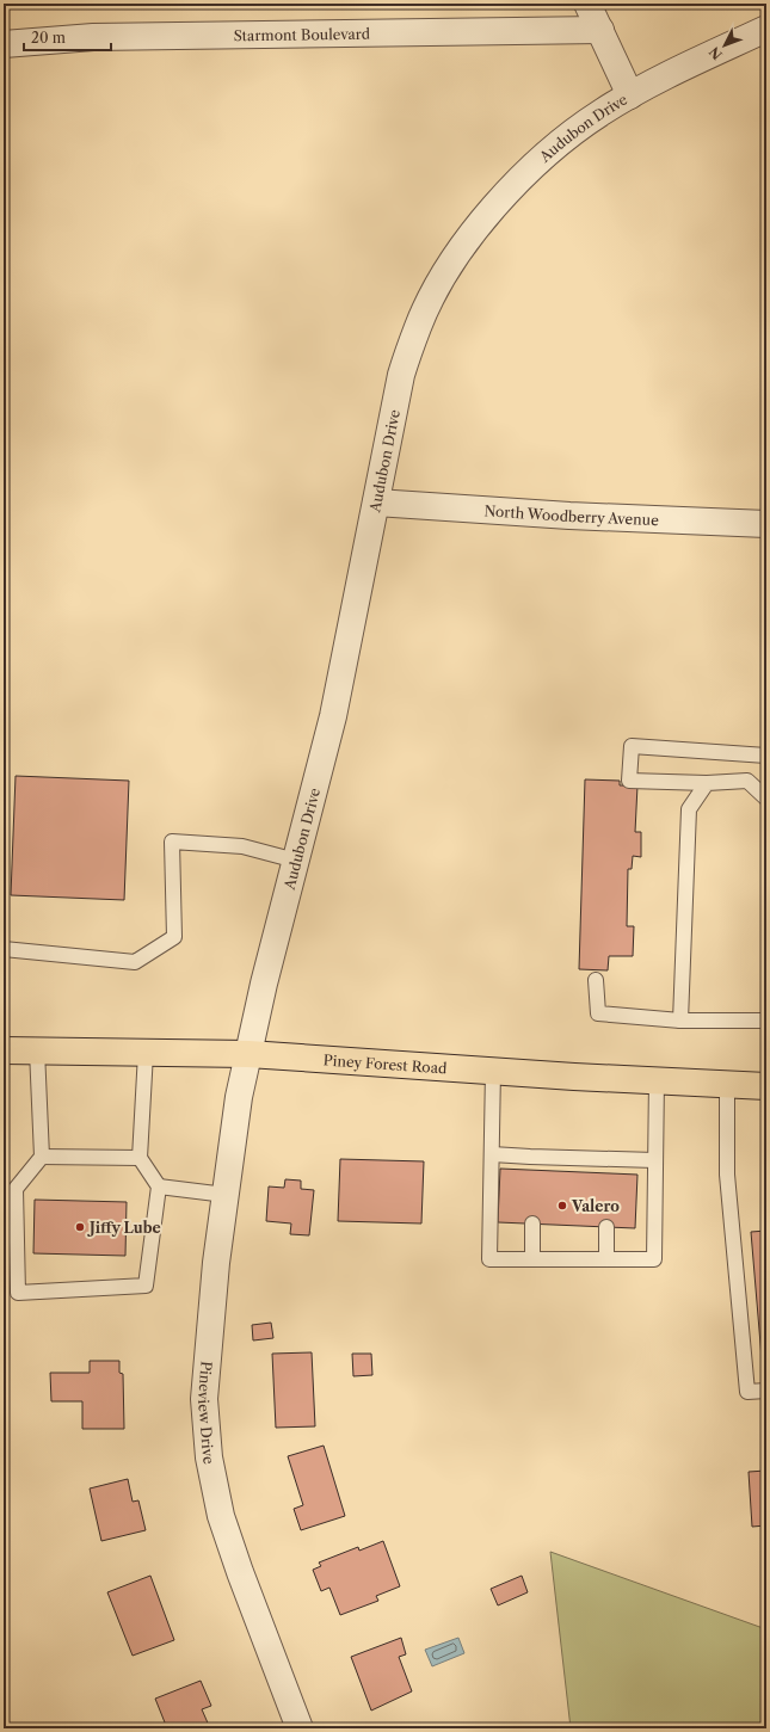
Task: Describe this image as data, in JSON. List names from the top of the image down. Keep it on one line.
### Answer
{"streets":{"main road":["Piney Forest Road"],"street":["Starmont Boulevard","Audubon Drive","North Woodberry Avenue","Pineview Drive"]},"crossings":[["Audubon Drive","North Woodberry Avenue"],["Audubon Drive","Piney Forest Road"],["Audubon Drive","Pineview Drive"],["Piney Forest Road","Pineview Drive"]],"places":["Valero","Jiffy Lube"],"scale_bar":"20 m","north":"bottom left"}
